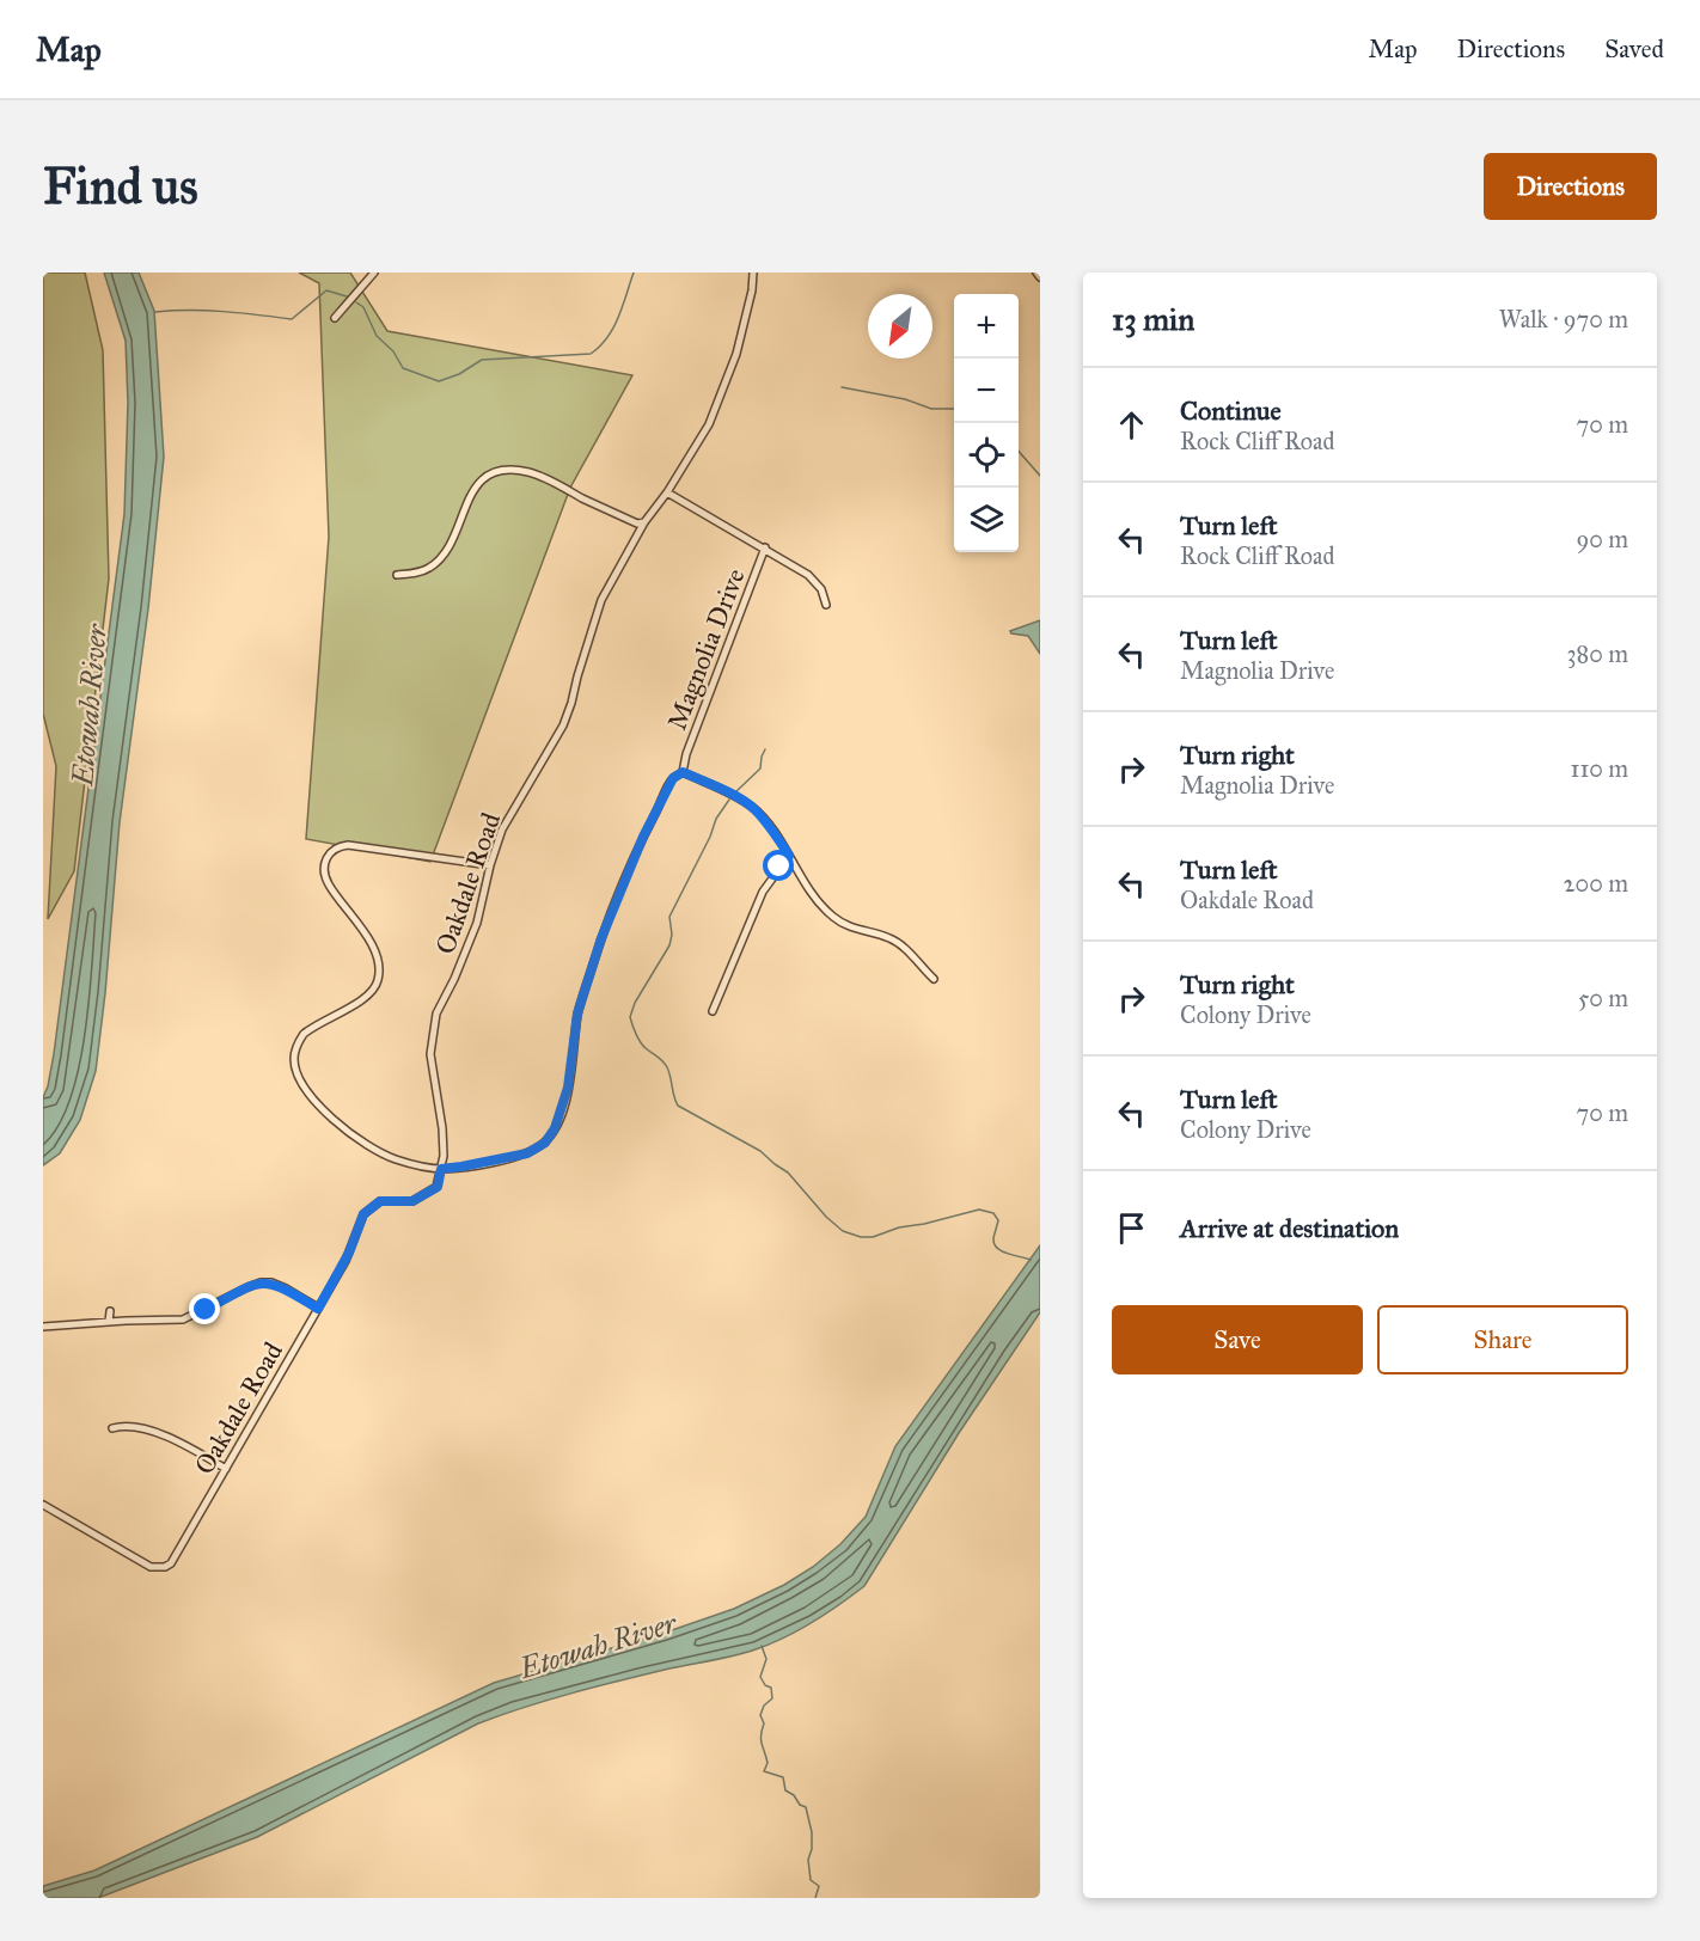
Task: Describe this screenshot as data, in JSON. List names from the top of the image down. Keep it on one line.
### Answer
{"streets":{"street":["Magnolia Drive","Oakdale Road"]},"crossings":[["Magnolia Drive","Oakdale Road"]],"water":["Etowah River"],"north":"bottom left","page":{"header":"Map","nav":["Map","Directions","Saved"],"buttons":["Directions",["Save","Share"]],"title":"Find us","heading":["13 min","Walk · 970 m"],"map_buttons":["+","−"],"list":[["Continue","Rock Cliff Road","70 m"],["Turn left","Rock Cliff Road","90 m"],["Turn left","Magnolia Drive","380 m"],["Turn right","Magnolia Drive","110 m"],["Turn left","Oakdale Road","200 m"],["Turn right","Colony Drive","50 m"],["Turn left","Colony Drive","70 m"],"Arrive at destination"]}}
